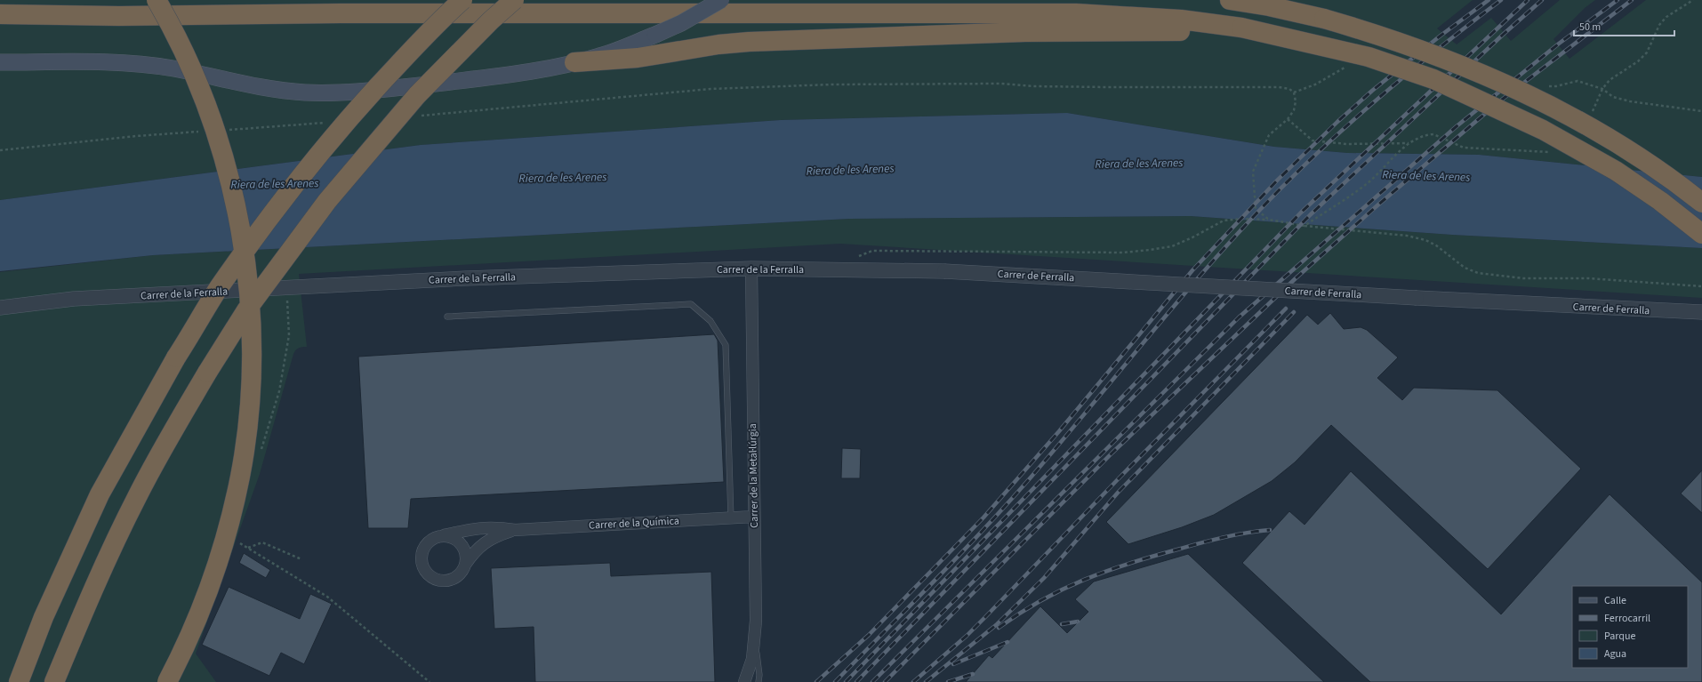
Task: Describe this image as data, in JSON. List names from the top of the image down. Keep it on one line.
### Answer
{"streets":{"street":["Carrer de la Ferralla","Carrer de Ferralla","Carrer de la Metal·lúrgia","Carrer de la Química"]},"crossings":[["Carrer de la Ferralla","Carrer de Ferralla"],["Carrer de la Ferralla","Carrer de la Metal·lúrgia"],["Carrer de la Metal·lúrgia","Carrer de la Química"]],"water":["Riera de les Arenes"],"legend":["Calle","Ferrocarril","Parque","Agua"],"scale_bar":"50 m"}
